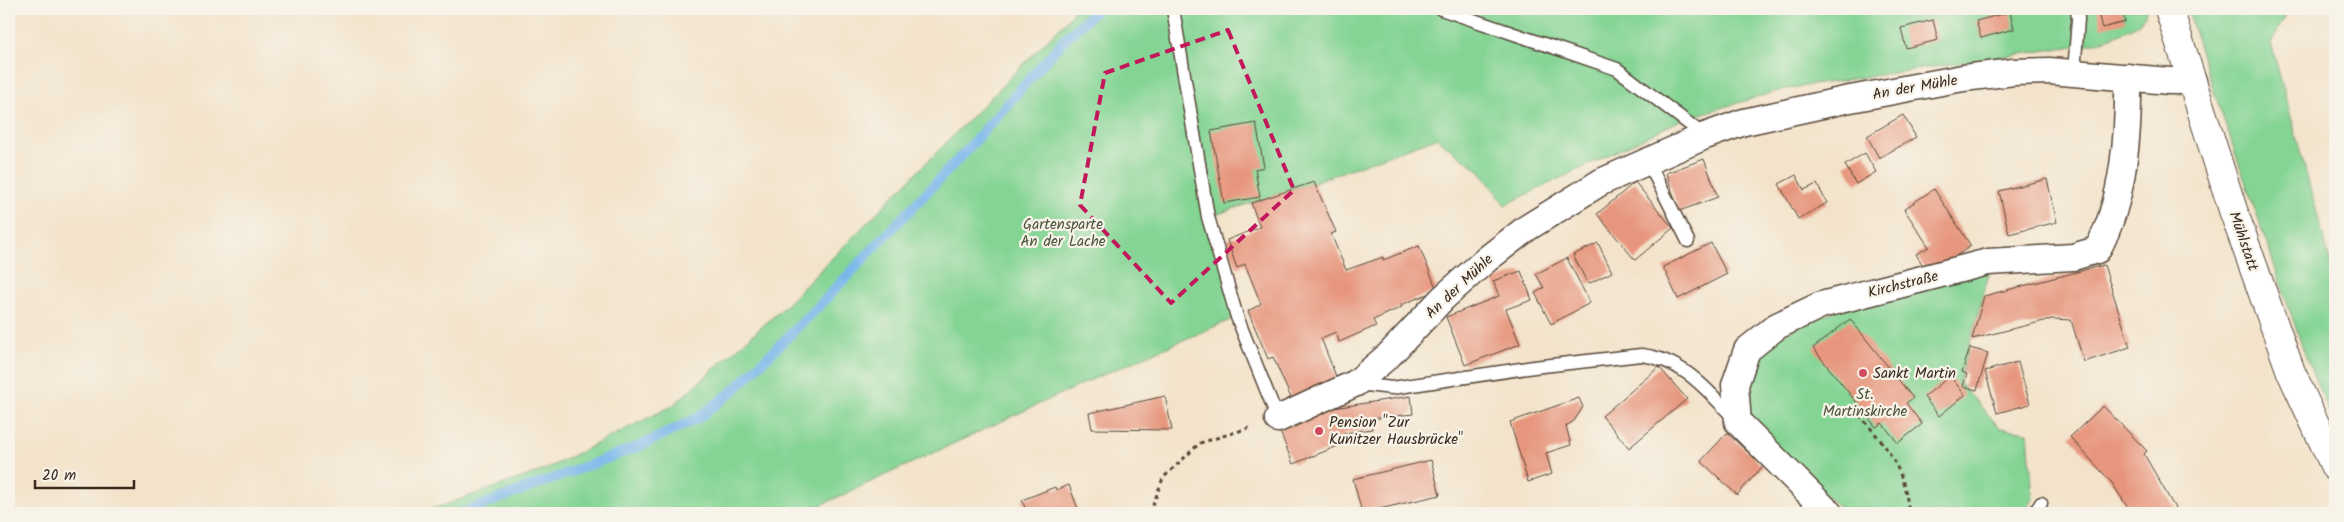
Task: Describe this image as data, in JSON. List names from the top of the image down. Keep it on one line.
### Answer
{"streets":{"street":["An der Mühle","Mühlstatt","Kirchstraße"]},"crossings":[["An der Mühle","Mühlstatt"],["An der Mühle","Kirchstraße"]],"parks":["Gartensparte An der Lache","St. Martinskirche"],"places":["Sankt Martin","Pension \"Zur Kunitzer Hausbrücke\""],"scale_bar":"20 m"}
